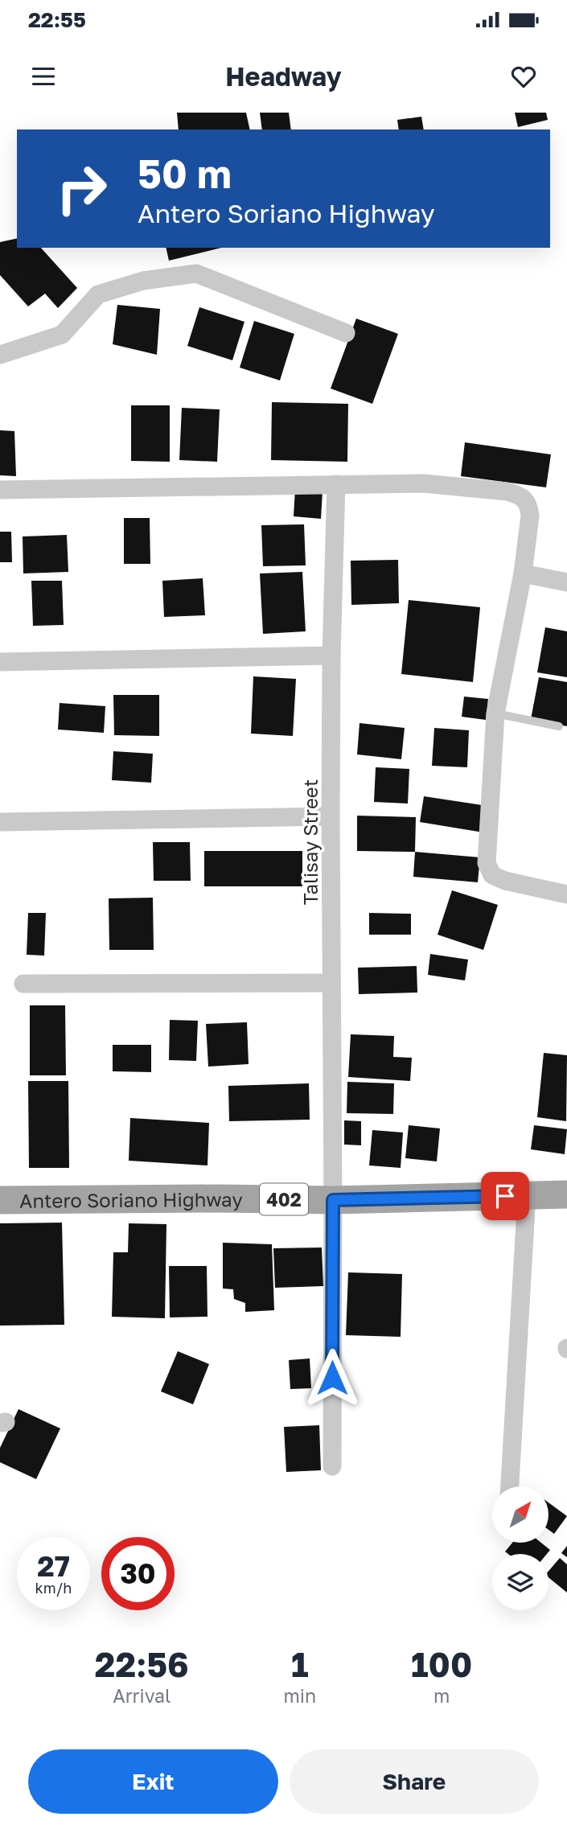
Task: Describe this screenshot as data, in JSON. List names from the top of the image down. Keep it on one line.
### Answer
{"streets":{"main road":["Antero Soriano Highway","402"],"street":["Talisay Street"]},"crossings":[["Talisay Street","Antero Soriano Highway"]],"north":"top right","page":{"status":"22:55","header":"Headway","turn":["50 m","Antero Soriano Highway"],"speed":"27 km/h","limit":"30","eta":["22:56","Arrival","1","min","100","m"],"buttons":["Exit","Share"]}}
